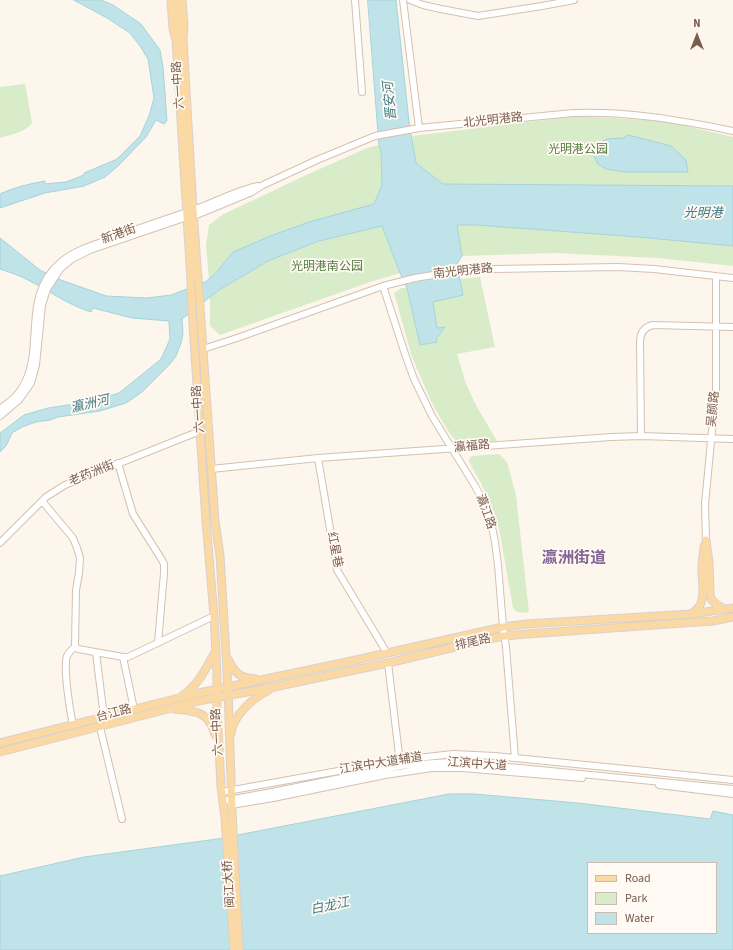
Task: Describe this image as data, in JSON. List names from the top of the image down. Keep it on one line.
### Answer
{"streets":{"main road":["六一中路","排尾路","台江路","闽江大桥"],"street":["北光明港路","新港街","南光明港路","吴颜路","瀛福路","老药洲街","瀛江路","红星巷","江滨中大道辅道","江滨中大道"]},"crossings":[["六一中路","北光明港路"],["六一中路","新港街"],["六一中路","南光明港路"],["六一中路","瀛福路"],["六一中路","老药洲街"],["六一中路","排尾路"],["六一中路","台江路"],["六一中路","江滨中大道辅道"],["六一中路","江滨中大道"],["六一中路","闽江大桥"],["北光明港路","新港街"],["南光明港路","吴颜路"],["南光明港路","瀛江路"],["吴颜路","瀛福路"],["瀛福路","瀛江路"],["瀛福路","红星巷"],["瀛江路","排尾路"],["瀛江路","江滨中大道辅道"],["红星巷","排尾路"],["排尾路","台江路"],["江滨中大道辅道","江滨中大道"]],"districts":["瀛洲街道"],"water":["晋安河","光明港","瀛洲河","白龙江"],"parks":["光明港公园","光明港南公园"],"legend":["Road","Park","Water"],"north":"top"}
